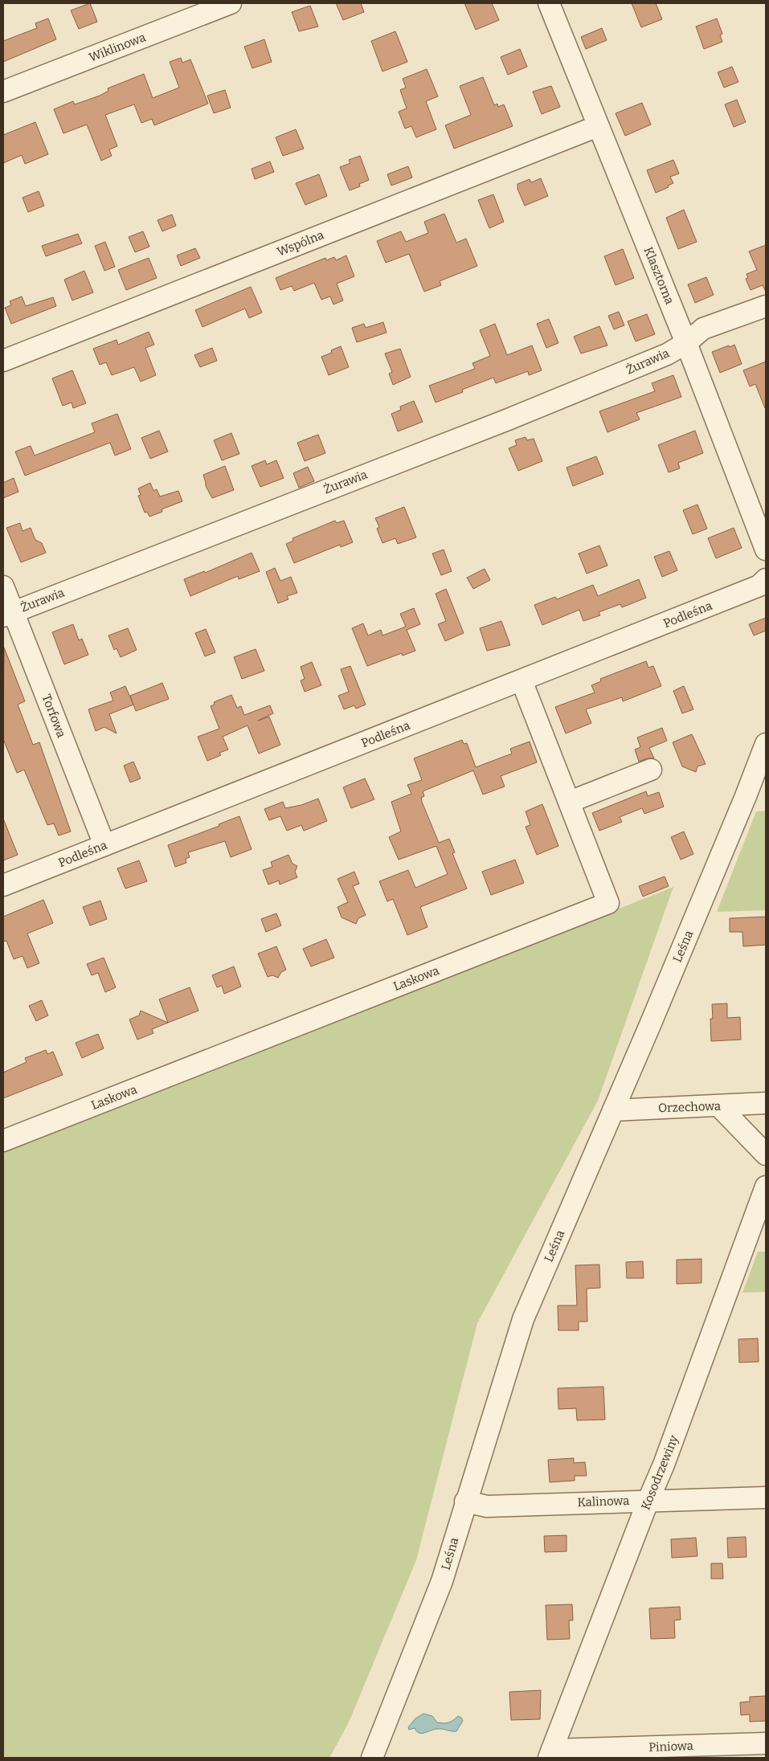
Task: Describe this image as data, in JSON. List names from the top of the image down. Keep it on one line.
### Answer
{"streets":{"street":["Wiklinowa","Wspólna","Klasztorna","Żurawia","Podleśna","Torfowa","Leśna","Laskowa","Orzechowa","Kosodrzewiny","Kalinowa","Piniowa"]},"crossings":[["Wspólna","Klasztorna"],["Klasztorna","Żurawia"],["Żurawia","Torfowa"],["Podleśna","Torfowa"],["Podleśna","Laskowa"],["Leśna","Orzechowa"],["Leśna","Kalinowa"],["Kosodrzewiny","Kalinowa"],["Kosodrzewiny","Piniowa"]]}
